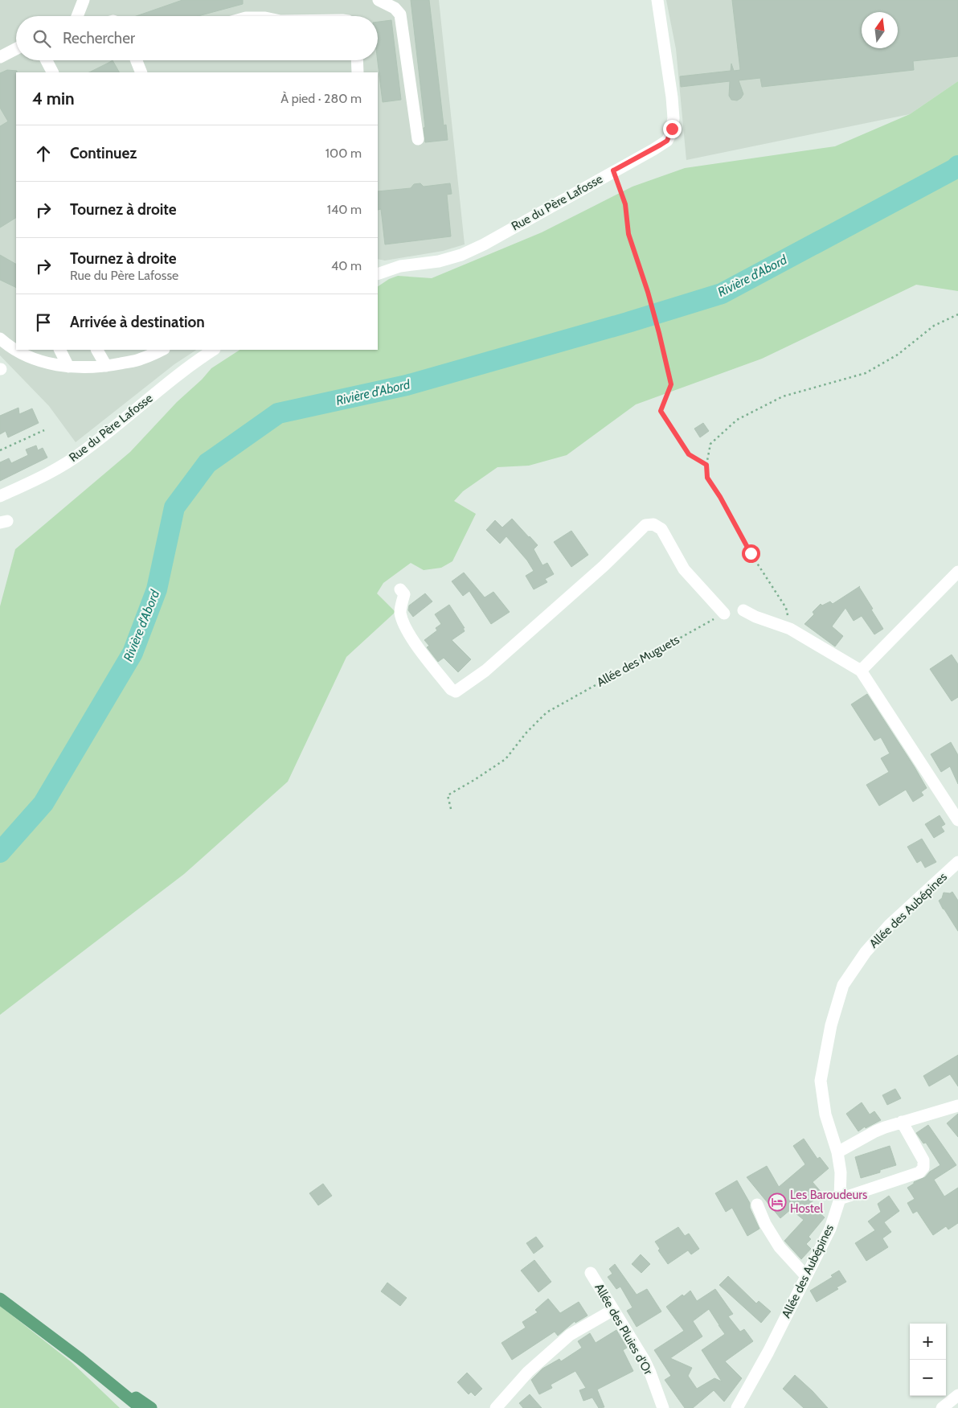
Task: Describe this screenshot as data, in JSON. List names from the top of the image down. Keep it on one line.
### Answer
{"streets":{"street":["Rue du Père Lafosse","Allée des Aubépines","Allée des Pluies d'Or"],"path":["Allée des Muguets"]},"water":["Rivière d'Abord"],"places":{"hotel":["Les Baroudeurs Hostel"]},"north":"top","page":{"search":"Rechercher","heading":["4 min","À pied · 280 m"],"list":[["Continuez","100 m"],["Tournez à droite","140 m"],["Tournez à droite","Rue du Père Lafosse","40 m"],"Arrivée à destination"],"map_buttons":["+","−"]}}
